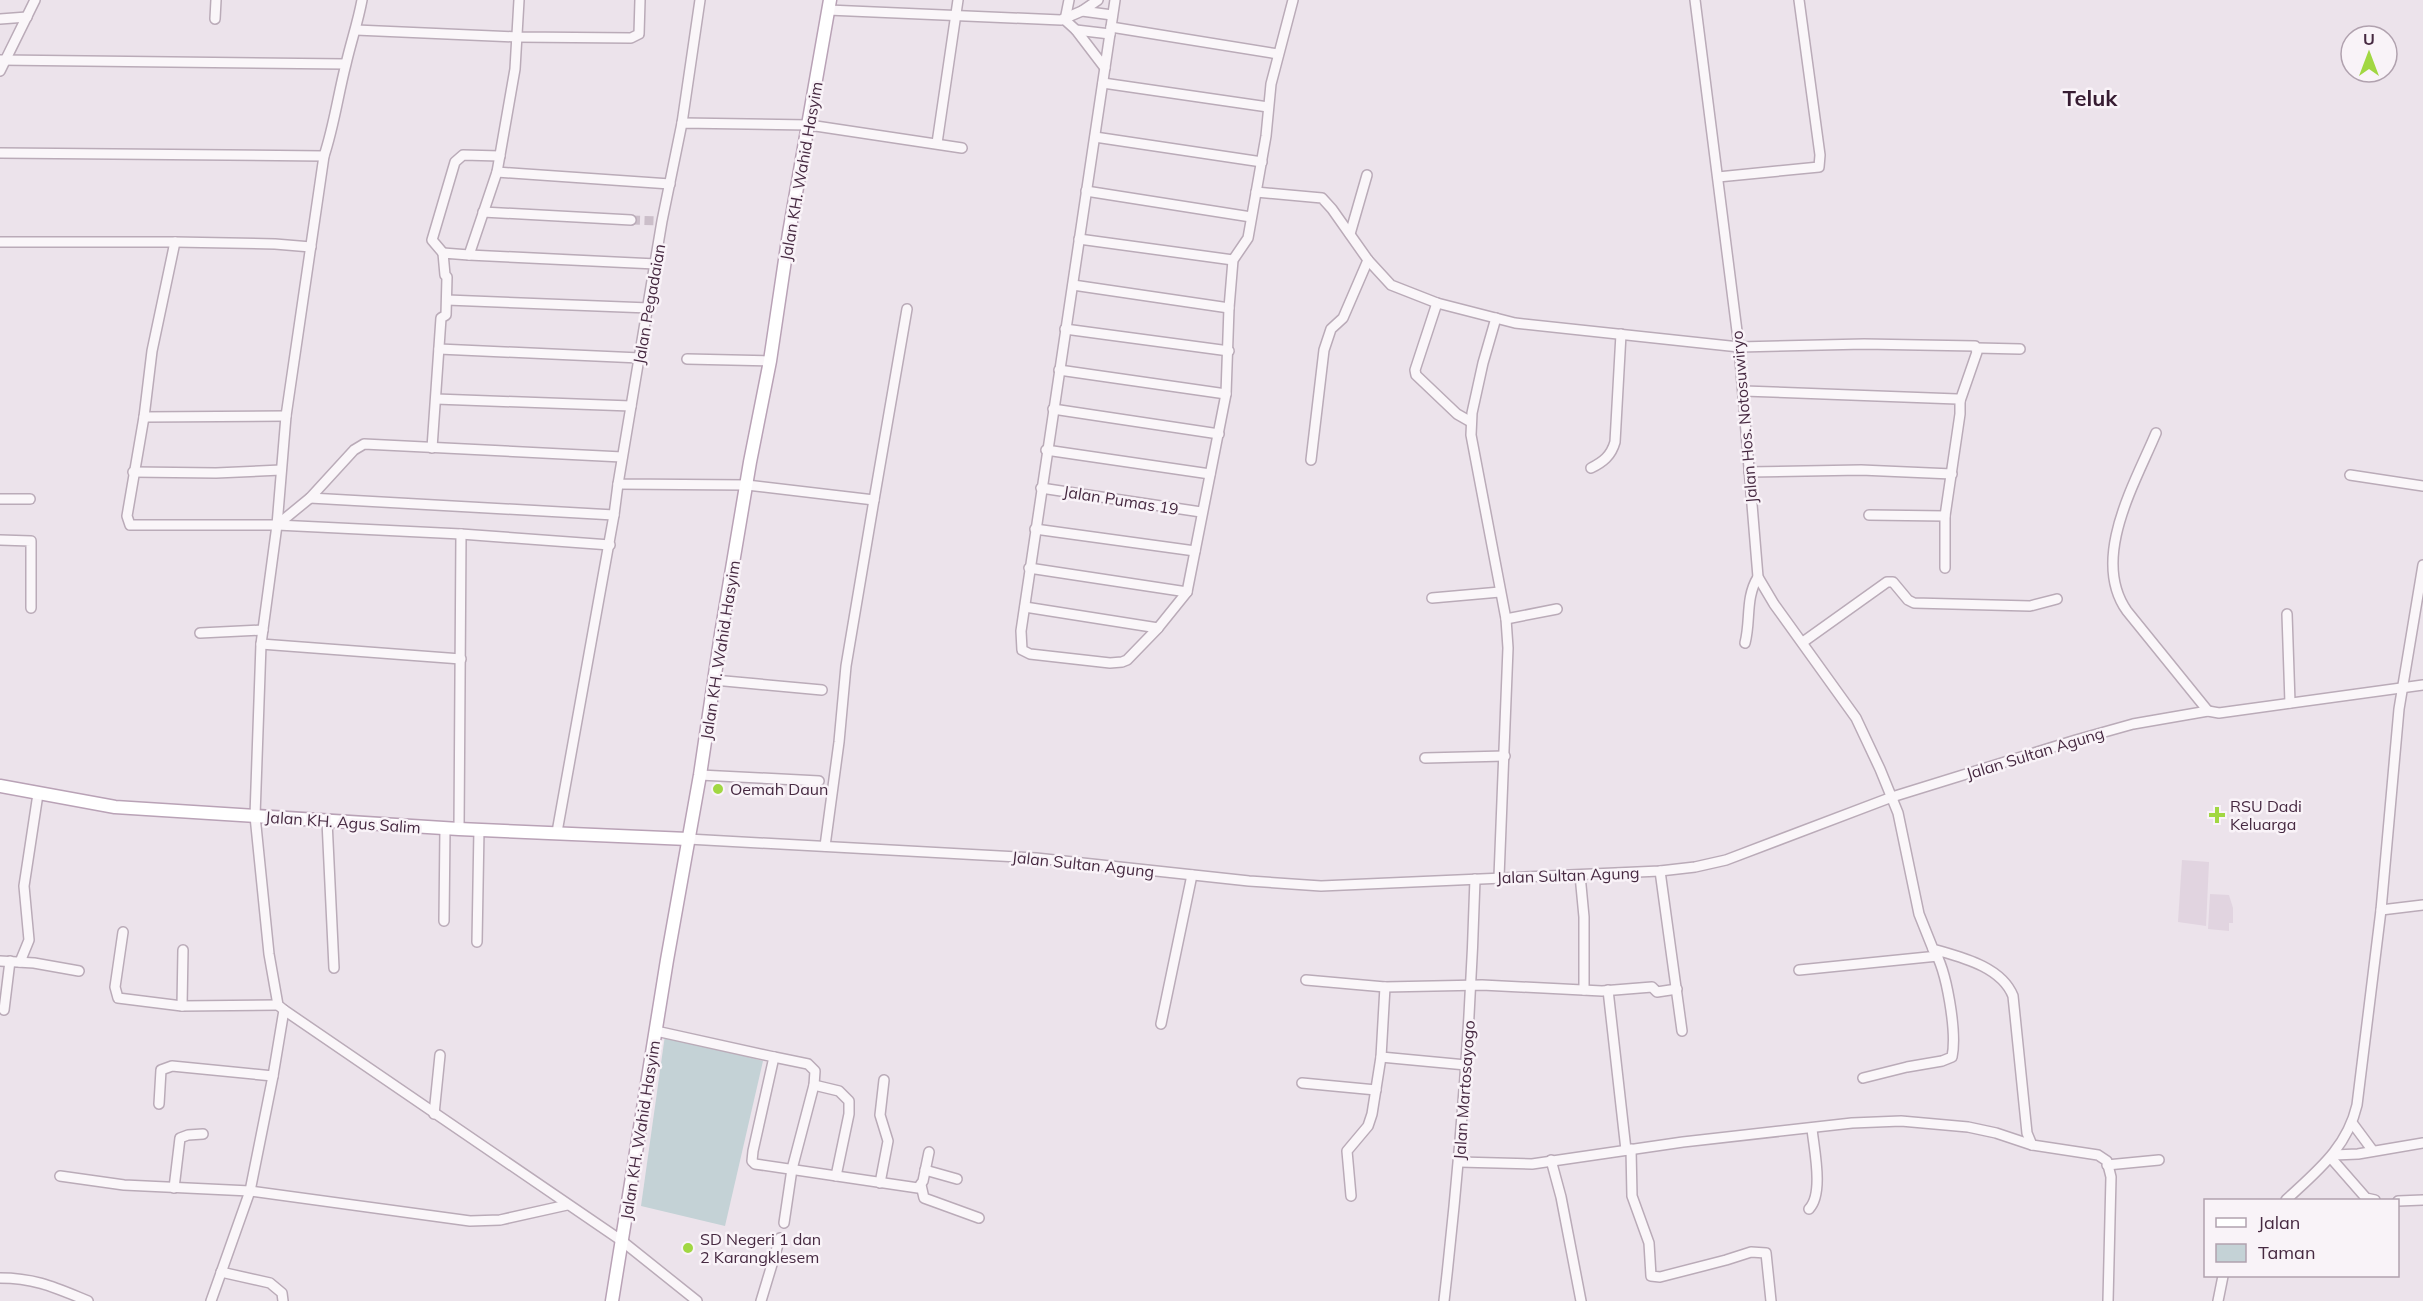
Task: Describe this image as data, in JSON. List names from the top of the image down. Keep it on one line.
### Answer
{"streets":{"main road":["Jalan KH. Wahid Hasyim","Jalan KH. Agus Salim"],"street":["Jalan Pegadaian","Jalan Hos. Notosuwiryo","Jalan Pumas 19","Jalan Sultan Agung","Jalan Martosayogo"]},"crossings":[["Jalan KH. Wahid Hasyim","Jalan Sultan Agung"],["Jalan KH. Wahid Hasyim","Jalan KH. Agus Salim"],["Jalan Pegadaian","Jalan KH. Agus Salim"],["Jalan Hos. Notosuwiryo","Jalan Sultan Agung"],["Jalan Sultan Agung","Jalan KH. Agus Salim"],["Jalan Sultan Agung","Jalan Martosayogo"]],"districts":["Teluk"],"places":{"other":["Oemah Daun","SD Negeri 1 dan 2 Karangklesem"],"health":["RSU Dadi Keluarga"]},"legend":["Jalan","Taman"],"north":"top"}
